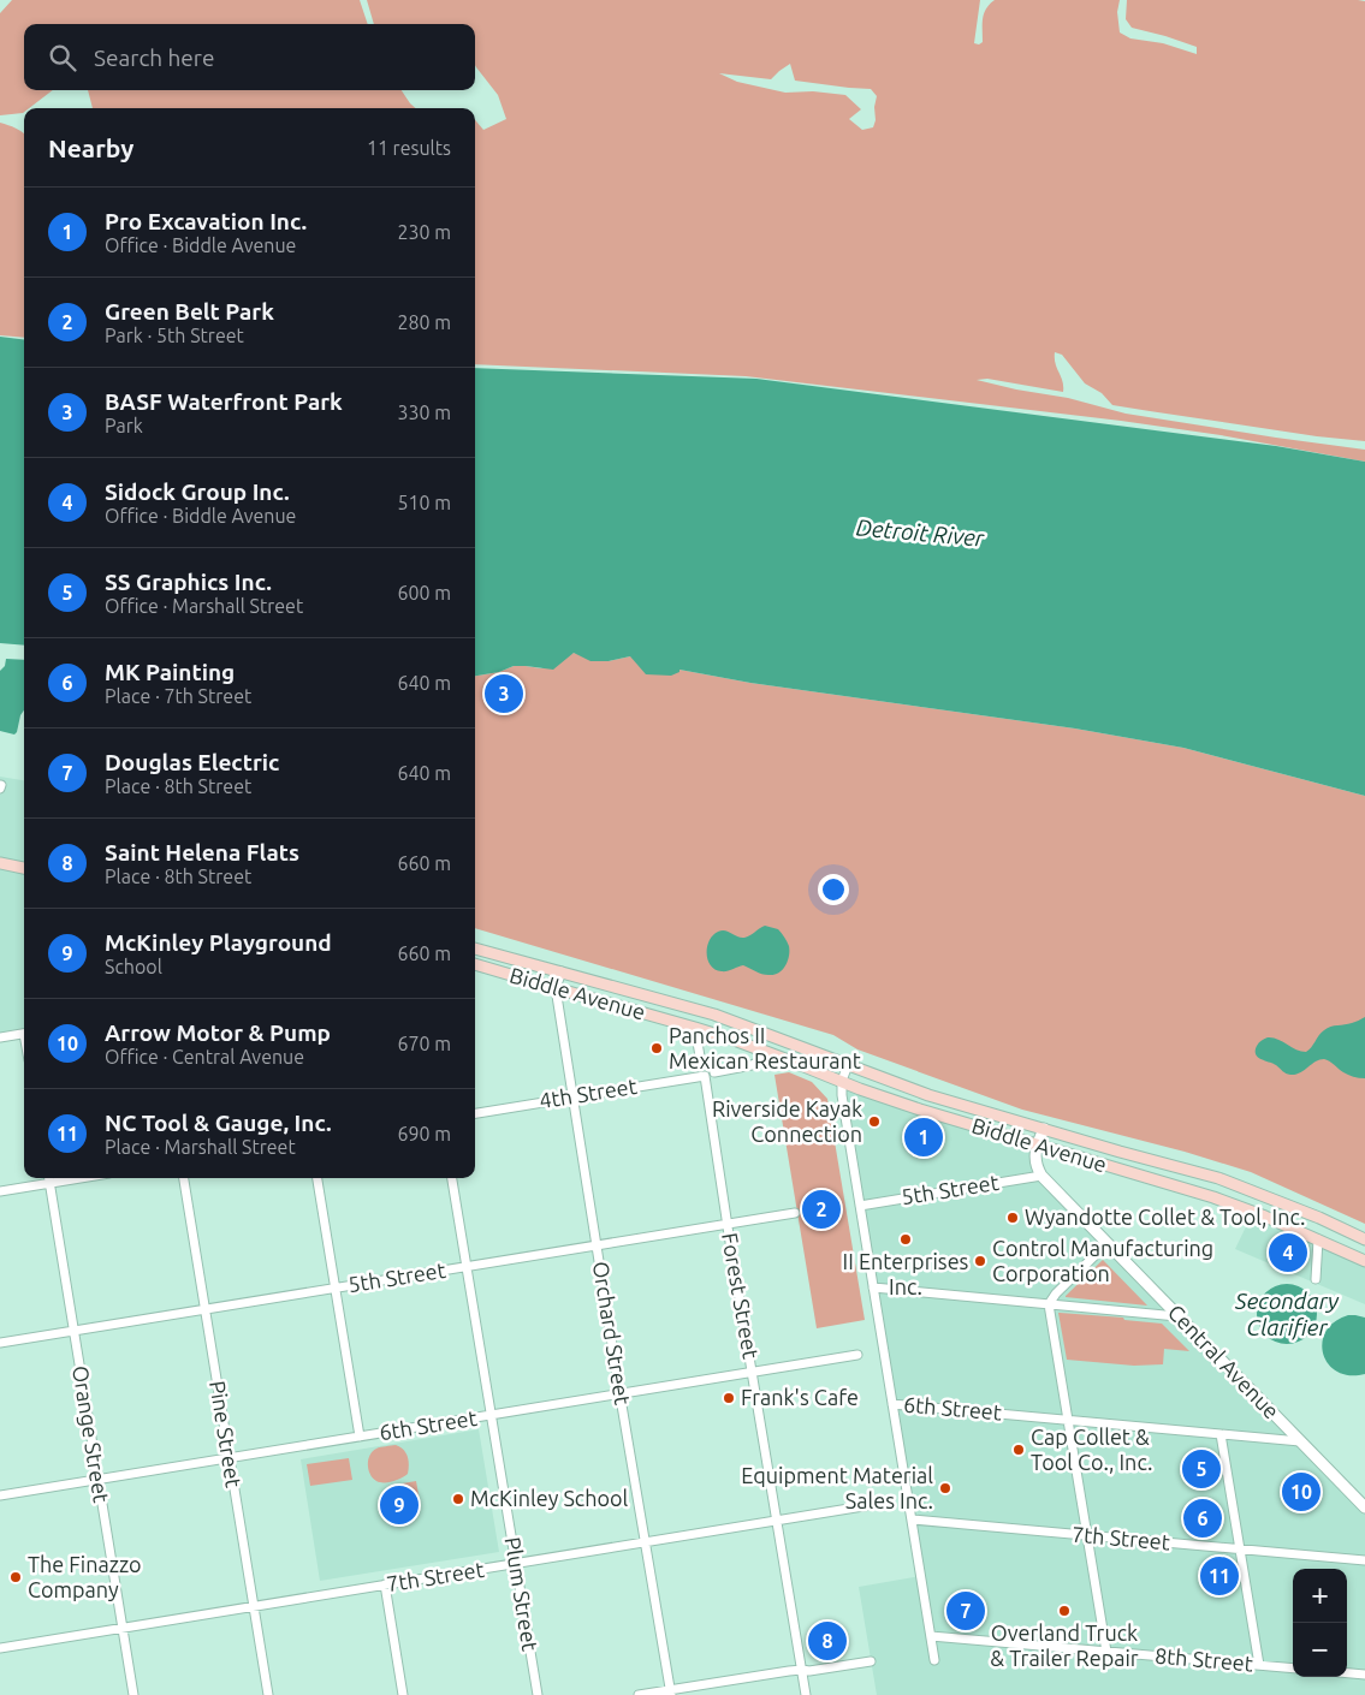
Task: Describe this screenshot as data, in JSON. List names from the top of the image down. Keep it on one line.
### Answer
{"streets":{"main road":["Biddle Avenue"],"street":["4th Street","5th Street","Forest Street","Orchard Street","Central Avenue","6th Street","Orange Street","Pine Street","7th Street","Plum Street","8th Street"]},"crossings":[["Biddle Avenue","Orchard Street"],["4th Street","Forest Street"],["4th Street","Orchard Street"],["5th Street","Forest Street"],["5th Street","Orchard Street"],["5th Street","Central Avenue"],["5th Street","Orange Street"],["5th Street","Pine Street"],["5th Street","Plum Street"],["Forest Street","6th Street"],["Forest Street","7th Street"],["Orchard Street","6th Street"],["Orchard Street","7th Street"],["Central Avenue","6th Street"],["6th Street","Orange Street"],["6th Street","Pine Street"],["6th Street","Plum Street"],["Orange Street","7th Street"],["Pine Street","7th Street"],["7th Street","Plum Street"]],"water":["Detroit River","Secondary Clarifier"],"places":["Panchos II Mexican Restaurant","Riverside Kayak Connection","Wyandotte Collet & Tool, Inc.","II Enterprises Inc.","Control Manufacturing Corporation","Frank's Cafe","Cap Collet & Tool Co., Inc.","Equipment Material Sales Inc.","McKinley School","The Finazzo Company","Overland Truck & Trailer Repair"],"page":{"search":"Search here","heading":["Nearby","11 results"],"list":[{"mark":"1","name":"Pro Excavation Inc.","note":"Office · Biddle Avenue","value":"230 m"},{"mark":"2","name":"Green Belt Park","note":"Park · 5th Street","value":"280 m"},{"mark":"3","name":"BASF Waterfront Park","note":"Park","value":"330 m"},{"mark":"4","name":"Sidock Group Inc.","note":"Office · Biddle Avenue","value":"510 m"},{"mark":"5","name":"SS Graphics Inc.","note":"Office · Marshall Street","value":"600 m"},{"mark":"6","name":"MK Painting","note":"Place · 7th Street","value":"640 m"},{"mark":"7","name":"Douglas Electric","note":"Place · 8th Street","value":"640 m"},{"mark":"8","name":"Saint Helena Flats","note":"Place · 8th Street","value":"660 m"},{"mark":"9","name":"McKinley Playground","note":"School","value":"660 m"},{"mark":"10","name":"Arrow Motor & Pump","note":"Office · Central Avenue","value":"670 m"},{"mark":"11","name":"NC Tool & Gauge, Inc.","note":"Place · Marshall Street","value":"690 m"}],"pins":["3","1","2","4","5","10","9","6","11","7","8"],"map_buttons":["+","−"]}}
